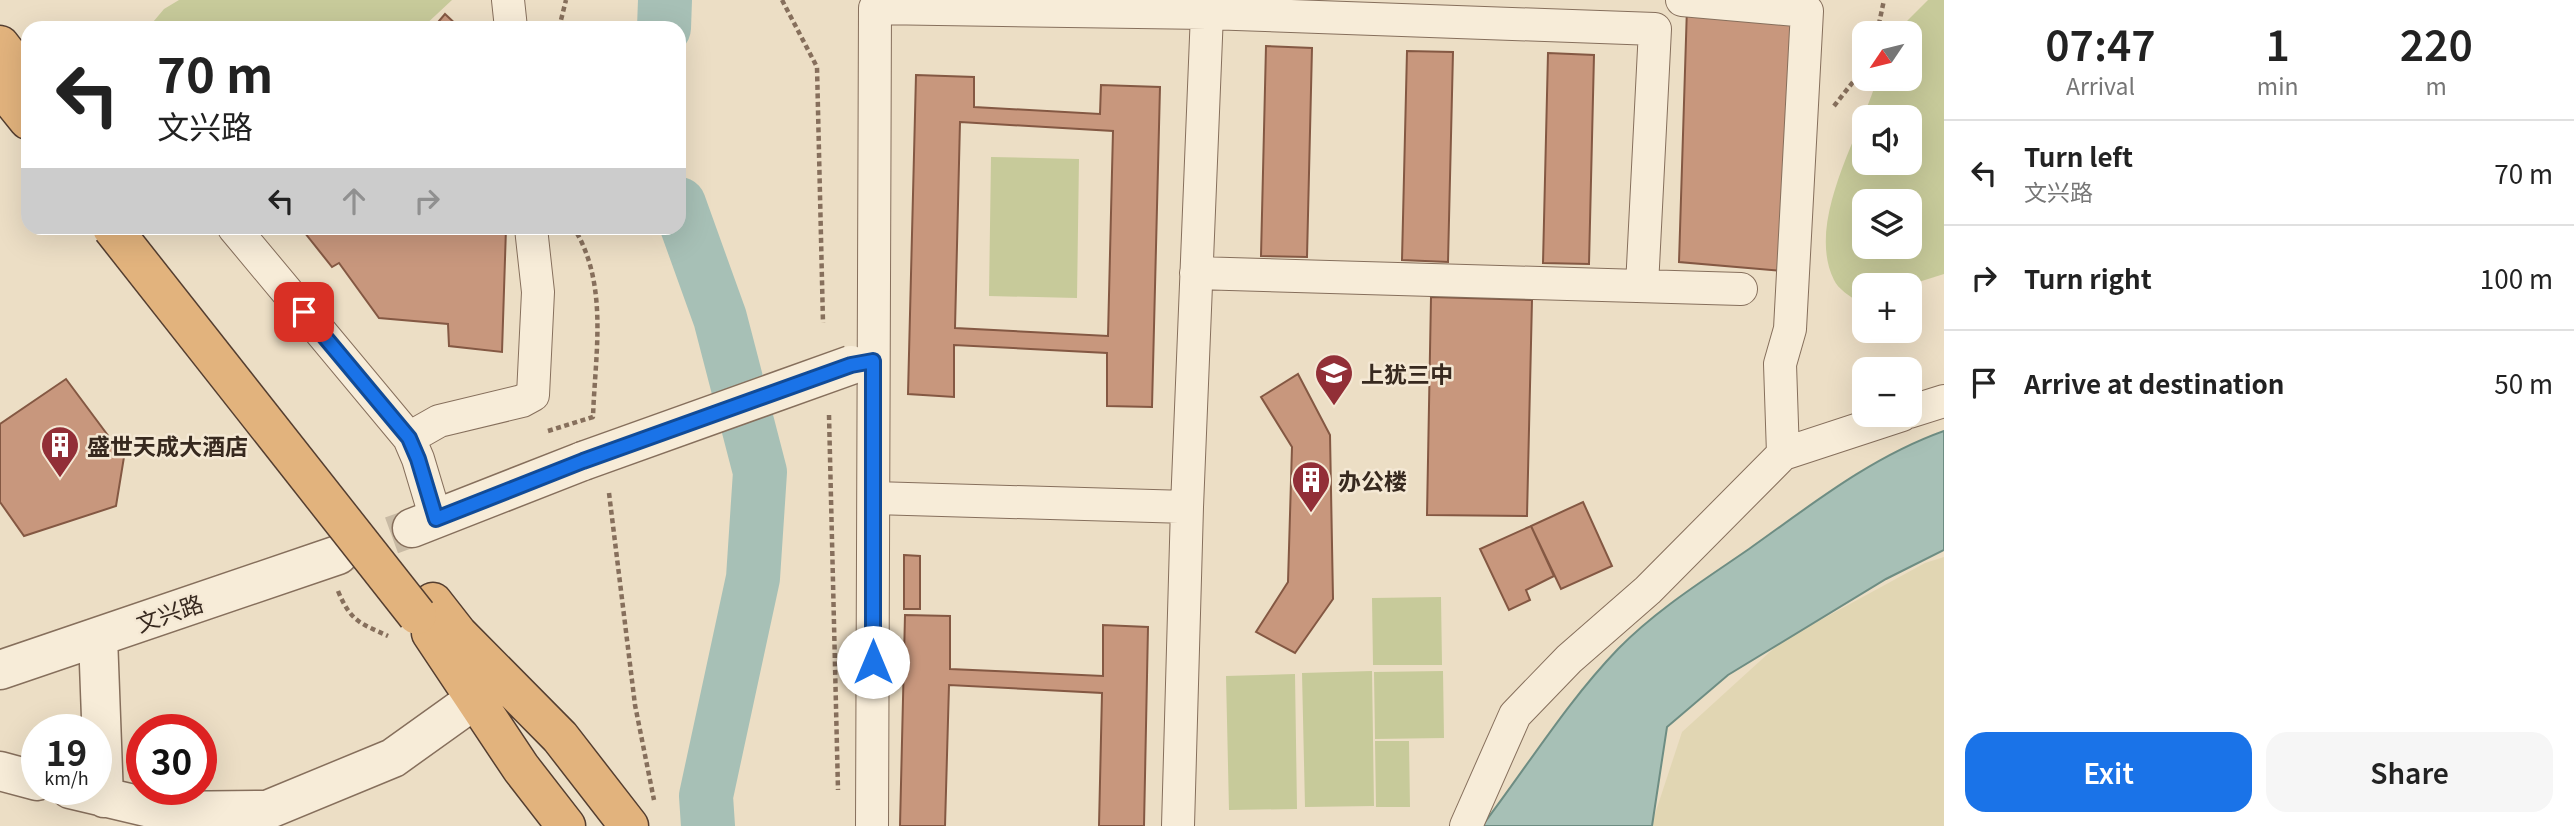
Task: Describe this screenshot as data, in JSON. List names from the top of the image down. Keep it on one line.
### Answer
{"streets":{"street":["文兴路"]},"places":{"school or university":["上犹三中"],"building":["盛世天成大酒店","办公楼"]},"north":"bottom left","page":{"eta":["07:47","Arrival","1","min","220","m"],"map_buttons":["+","−"],"turn":["70 m","文兴路"],"list":[{"name":"Turn left","note":"文兴路","value":"70 m"},{"name":"Turn right","value":"100 m"},{"name":"Arrive at destination","value":"50 m"}],"speed":"19 km/h","limit":"30","buttons":["Exit","Share"]}}
